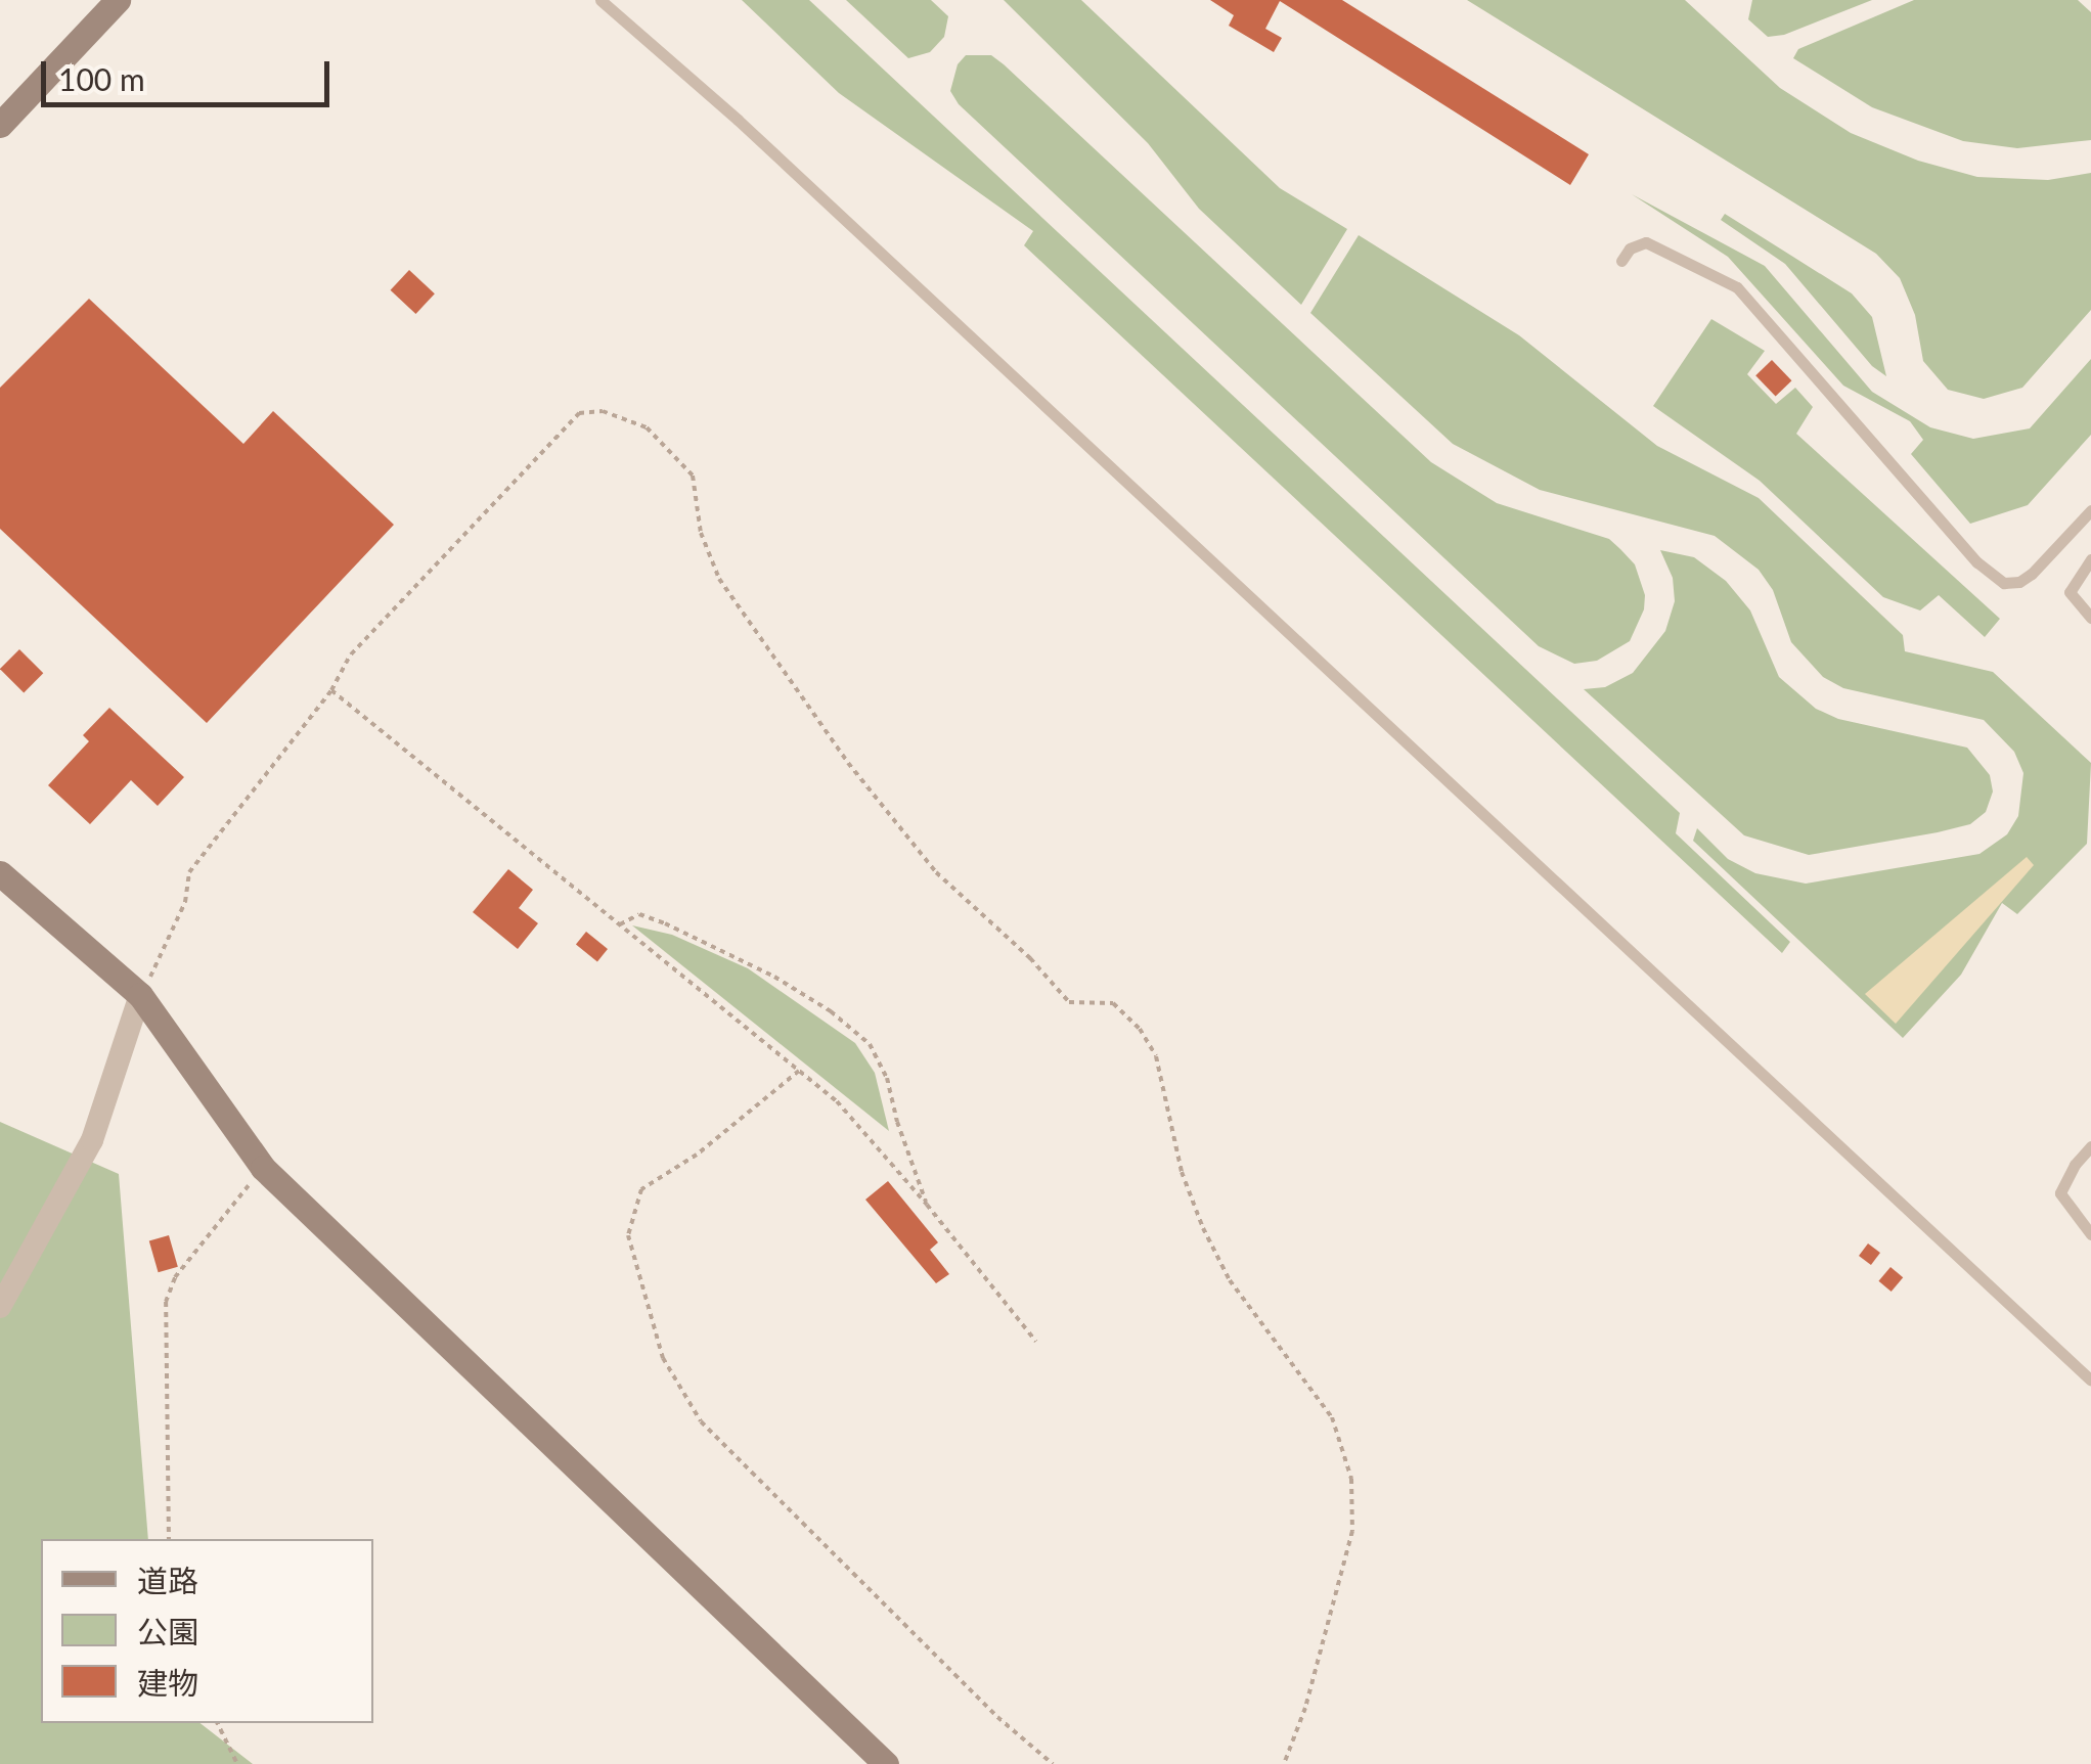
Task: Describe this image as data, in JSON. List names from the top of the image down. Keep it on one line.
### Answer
{"legend":["道路","公園","建物"],"scale_bar":"100 m"}
